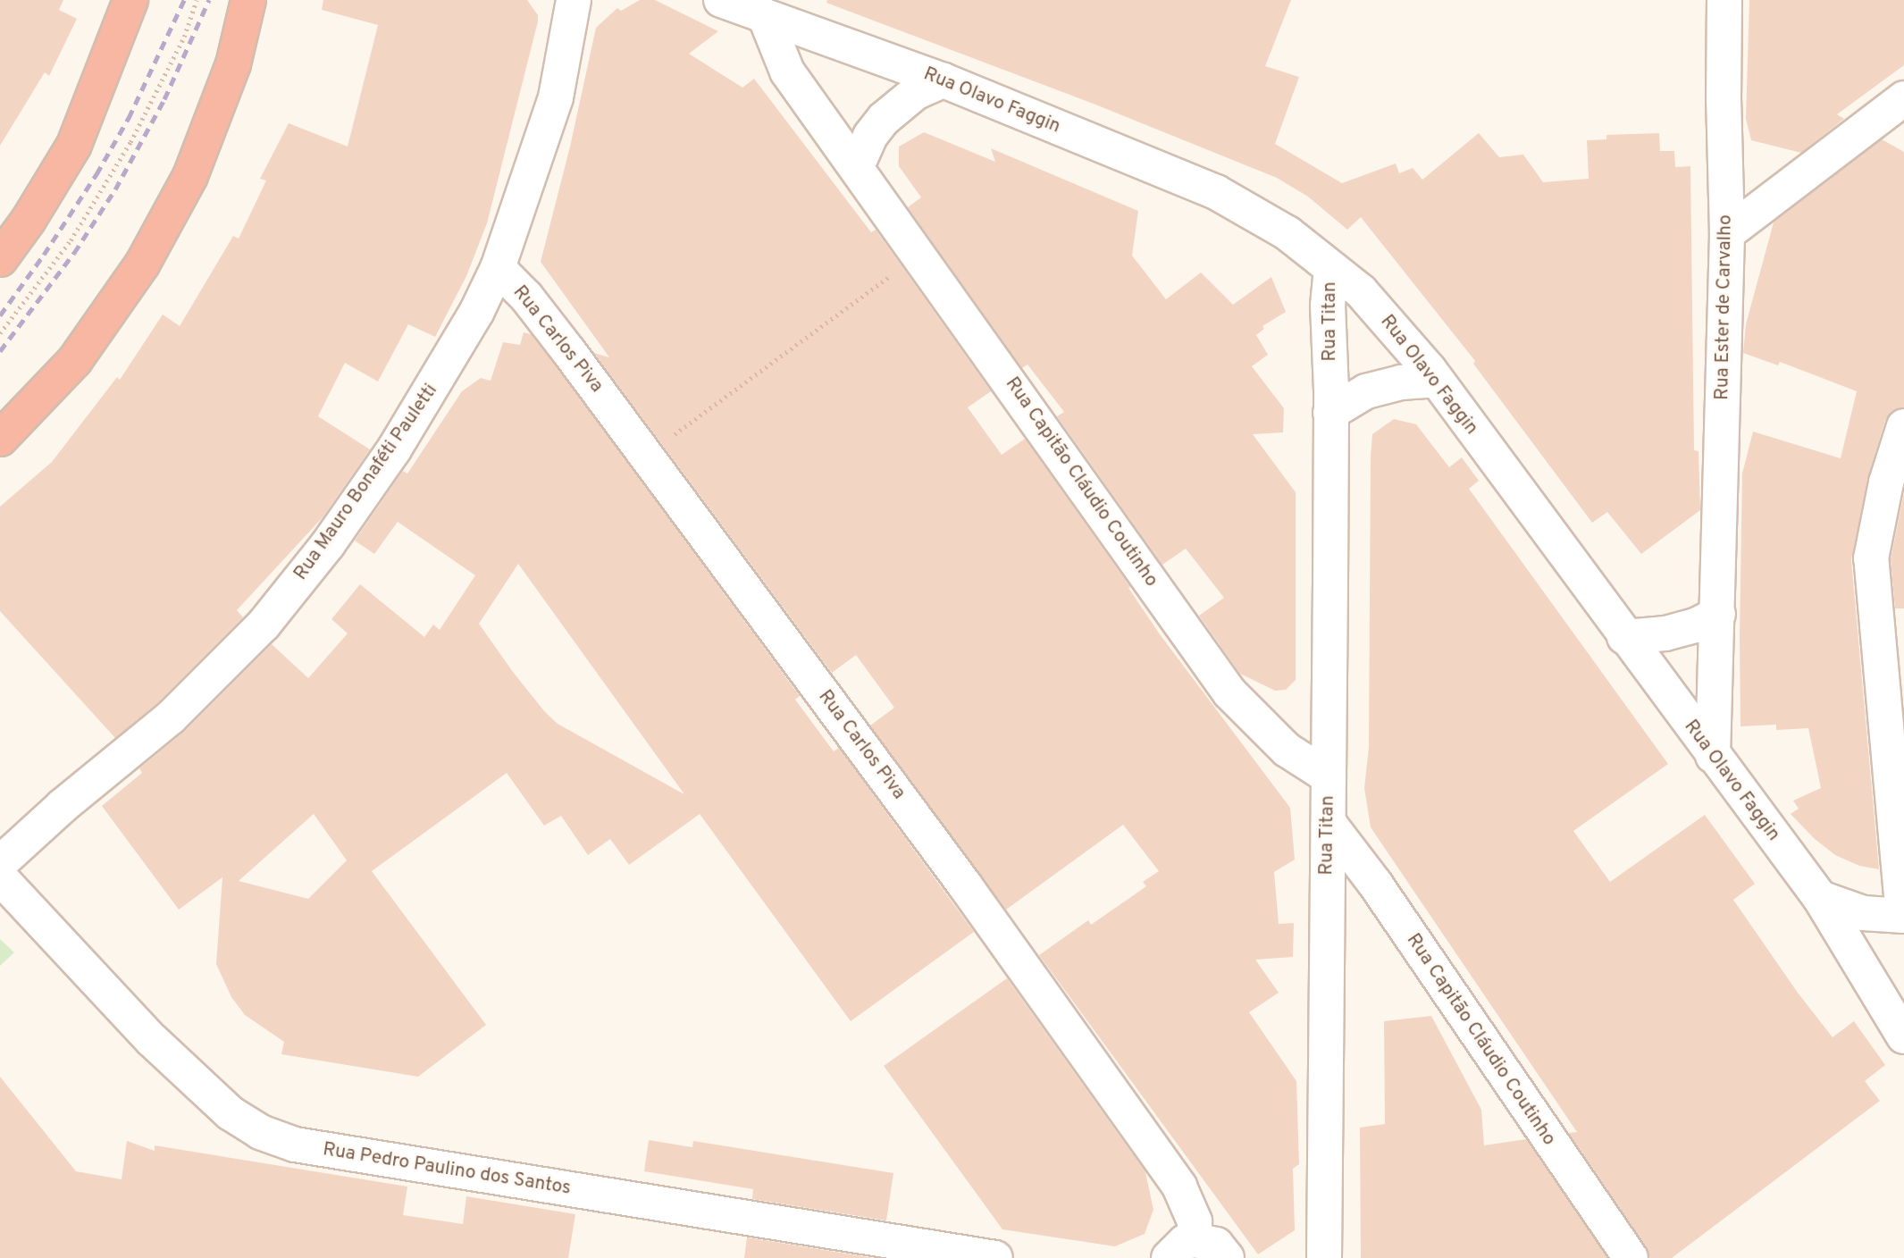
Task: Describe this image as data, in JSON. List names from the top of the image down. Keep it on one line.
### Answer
{"streets":{"street":["Rua Olavo Faggin","Rua Ester de Carvalho","Rua Titan","Rua Carlos Piva","Rua Mauro Bonaféti Pauletti","Rua Capitão Cláudio Coutinho","Rua Pedro Paulino dos Santos"]},"crossings":[["Rua Olavo Faggin","Rua Ester de Carvalho"],["Rua Olavo Faggin","Rua Titan"],["Rua Olavo Faggin","Rua Capitão Cláudio Coutinho"],["Rua Titan","Rua Capitão Cláudio Coutinho"],["Rua Carlos Piva","Rua Mauro Bonaféti Pauletti"]]}
